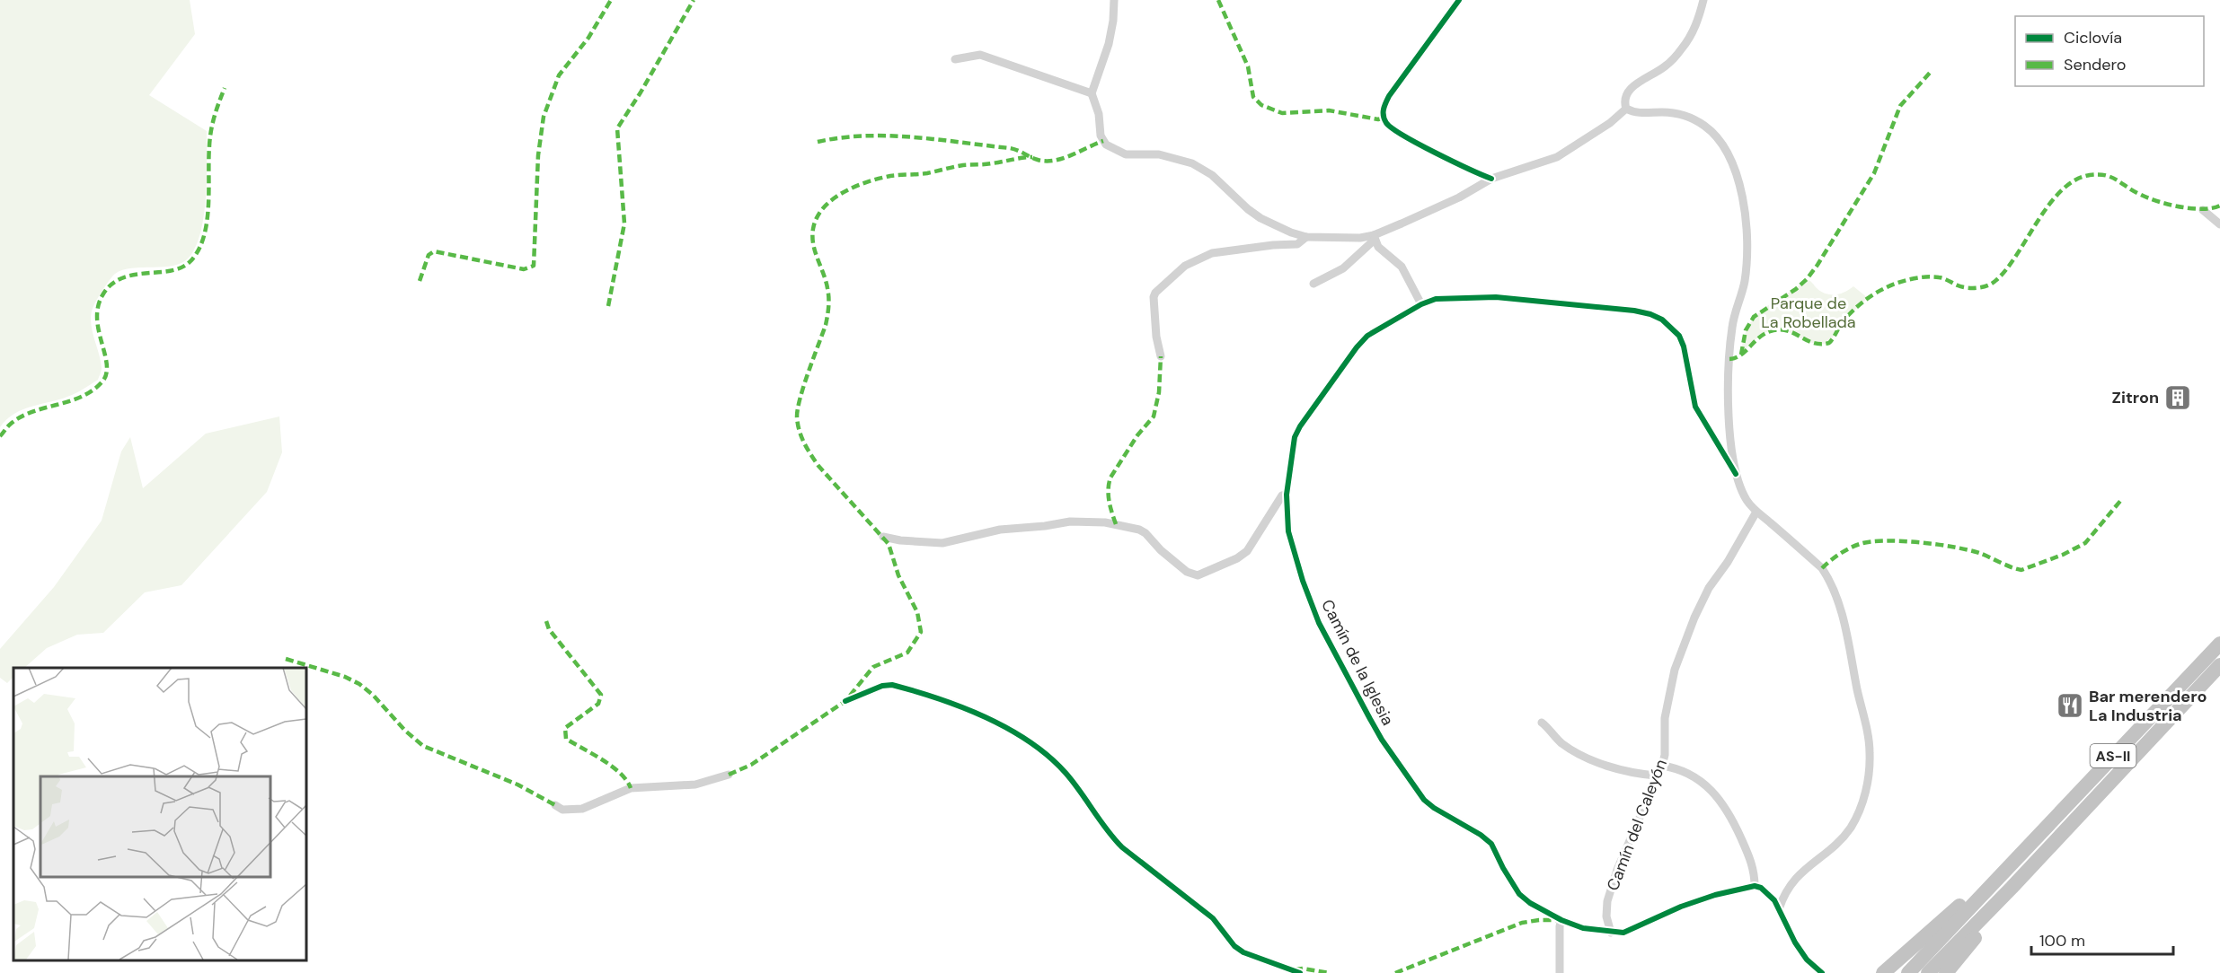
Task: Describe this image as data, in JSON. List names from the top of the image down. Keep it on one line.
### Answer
{"streets":{"highway":["AS-II"],"street":["Camín de la Iglesia","Camín del Caleyón"]},"crossings":[["Camín de la Iglesia","Camín del Caleyón"]],"parks":["Parque de La Robellada"],"places":{"building":["Zitron"],"restaurant":["Bar merendero La Industria"]},"legend":["Ciclovía","Sendero"],"scale_bar":"100 m"}
